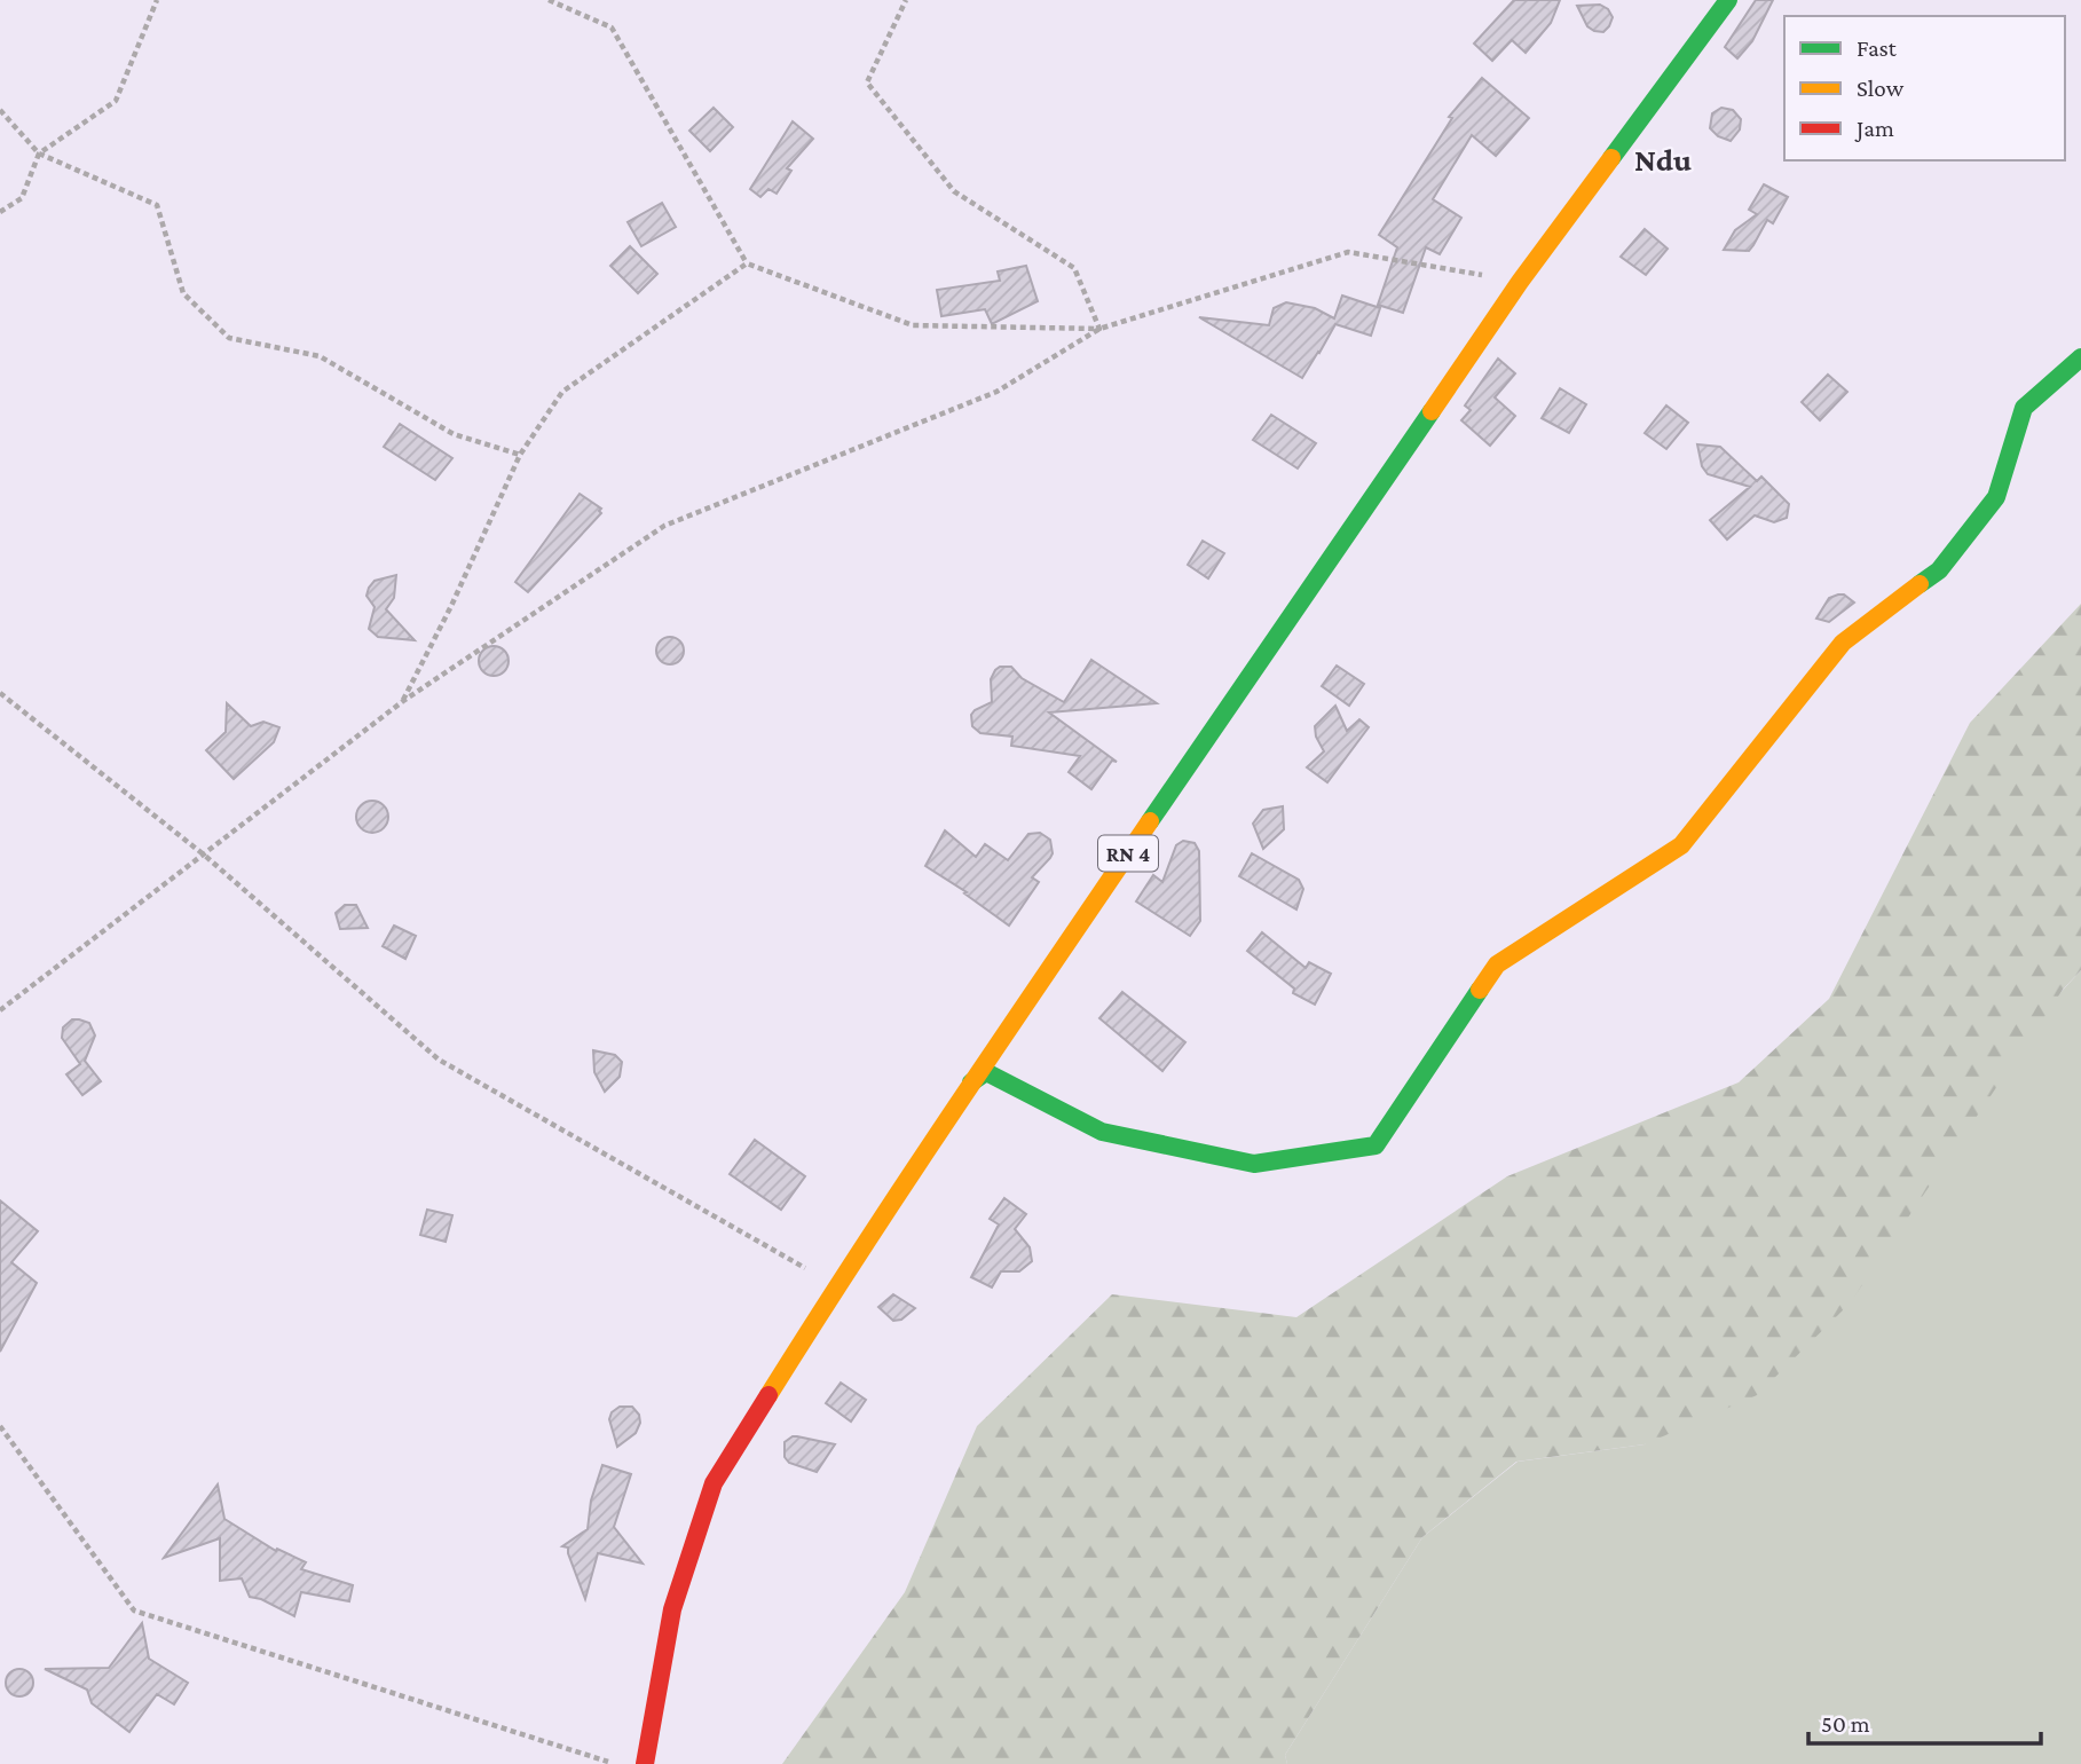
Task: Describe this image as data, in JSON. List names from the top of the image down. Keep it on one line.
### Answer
{"streets":{"main road":["RN 4"]},"districts":["Ndu"],"legend":["Fast","Slow","Jam"],"scale_bar":"50 m"}
